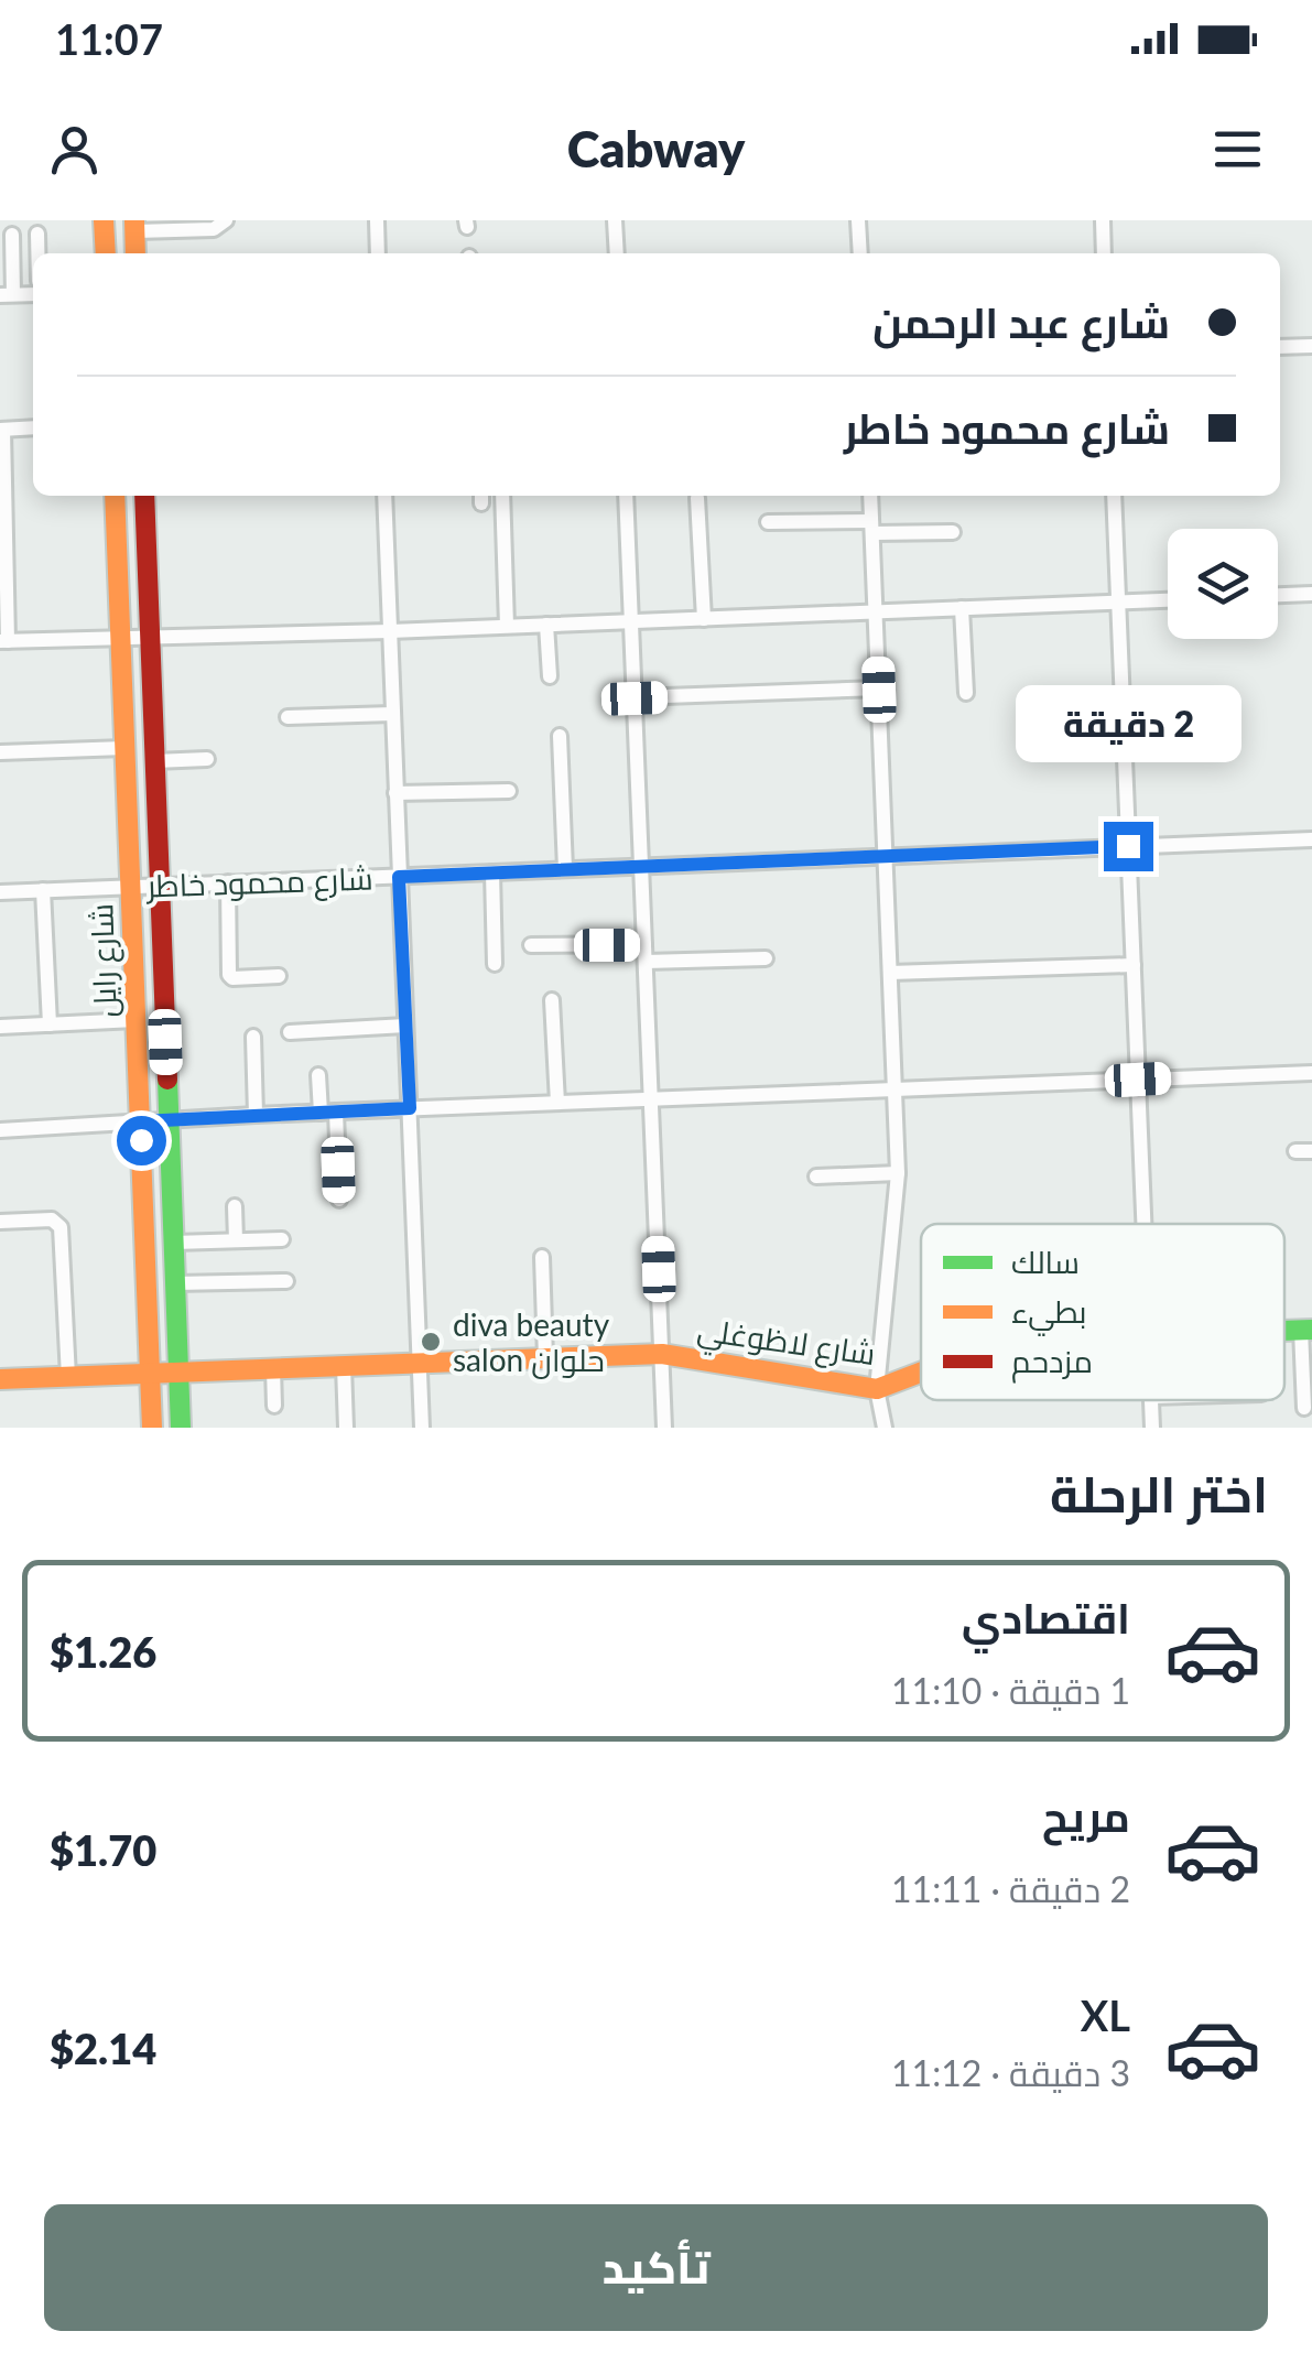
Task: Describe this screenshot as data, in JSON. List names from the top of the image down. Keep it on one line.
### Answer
{"streets":{"street":["شارع محمود خاطر","شارع رايل","شارع لاظوغلي"]},"crossings":[["شارع محمود خاطر","شارع رايل"],["شارع رايل","شارع لاظوغلي"]],"places":["diva beauty salon حلوان"],"legend":["سالك","بطيء","مزدحم"],"page":{"status":"11:07","header":"Cabway","banner":["شارع عبد الرحمن","شارع محمود خاطر"],"bubble":"2 دقيقة","heading":"اختر الرحلة","list":[{"name":"اقتصادي","note":"1 دقيقة · 11:10","value":"$1.26"},{"name":"مريح","note":"2 دقيقة · 11:11","value":"$1.70"},{"name":"XL","note":"3 دقيقة · 11:12","value":"$2.14"}],"buttons":"تأكيد"}}
